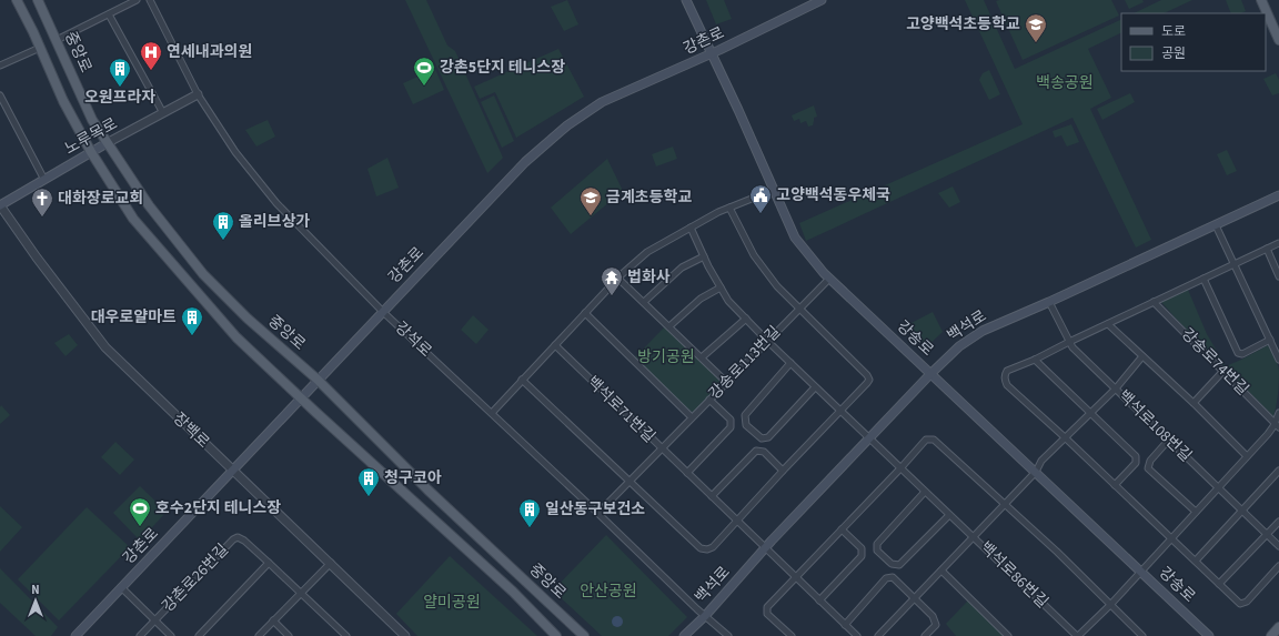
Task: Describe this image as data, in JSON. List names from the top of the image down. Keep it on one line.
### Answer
{"streets":{"main road":["강촌로","중앙로","노루목로","백석로","강송로"],"street":["강석로","강송로74번길","강송로113번길","백석로71번길","백석로108번길","장백로","백석로86번길","강촌로26번길"]},"crossings":[["강촌로","중앙로"],["강촌로","강송로"],["강촌로","강석로"],["강촌로","장백로"],["강촌로","강촌로26번길"],["중앙로","노루목로"],["노루목로","강석로"],["노루목로","장백로"],["백석로","강송로"],["백석로","강석로"],["백석로","백석로71번길"],["백석로","백석로108번길"],["백석로","백석로86번길"],["강송로","강송로113번길"],["강석로","강송로113번길"],["강송로113번길","백석로71번길"],["강송로113번길","백석로86번길"]],"parks":["백송공원","방기공원","안산공원","얄미공원"],"places":{"school or university":["고양백석초등학교","금계초등학교"],"hospital":["연세내과의원"],"sports":["강촌5단지 테니스장","호수2단지 테니스장"],"building":["오원프라자","올리브상가","대우로얄마트","청구코아","일산동구보건소"],"public building":["고양백석동우체국"],"church":["대화장로교회"],"temple":["법화사"]},"legend":["도로","공원"],"north":"top"}
